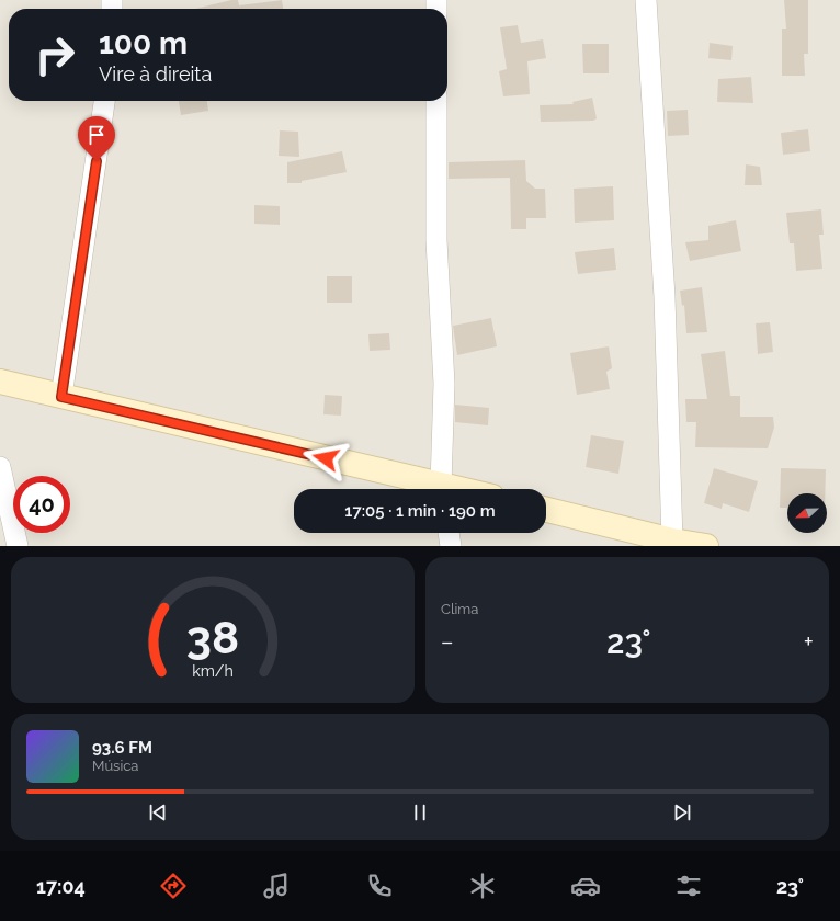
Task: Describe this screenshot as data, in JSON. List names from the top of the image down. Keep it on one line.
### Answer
{"north":"left","page":{"turn":["100 m","Vire à direita"],"limit":"40","trip":"17:05 · 1 min · 190 m","tile":"Clima","heat":["−","23°","+"],"song":["93.6 FM","Música"],"tabs":["17:04","23°"],"gauge":["38","km/h"]}}
